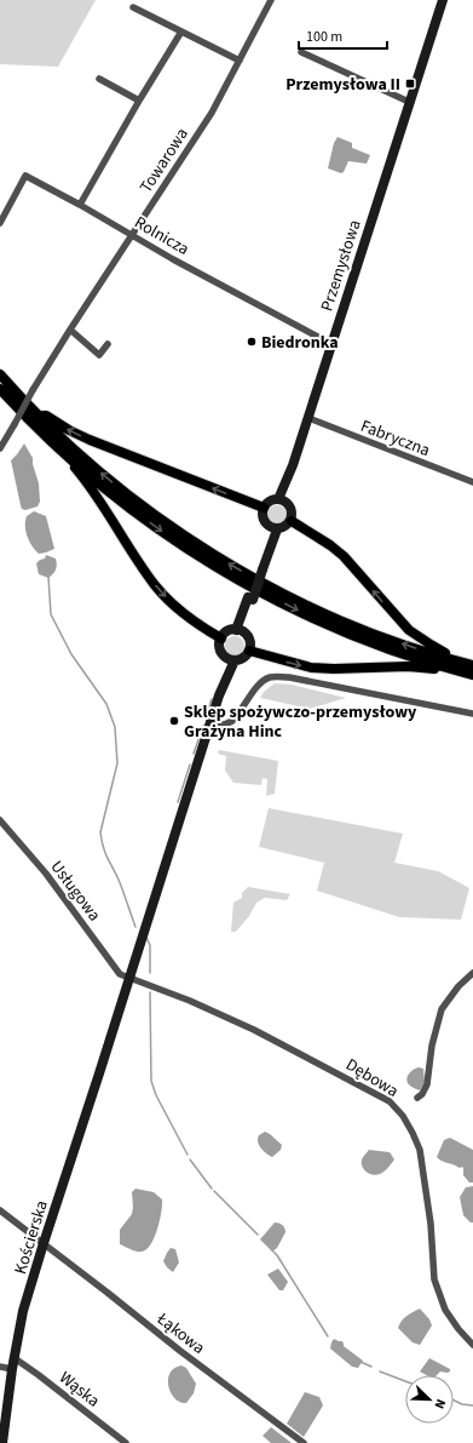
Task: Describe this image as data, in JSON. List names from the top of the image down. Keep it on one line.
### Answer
{"streets":{"main road":["Przemysłowa","Kościerska"],"street":["Towarowa","Rolnicza","Fabryczna","Usługowa","Dębowa","Łąkowa","Wąska"]},"crossings":[["Towarowa","Rolnicza"],["Rolnicza","Przemysłowa"],["Przemysłowa","Fabryczna"],["Usługowa","Dębowa"],["Usługowa","Kościerska"],["Dębowa","Kościerska"],["Kościerska","Łąkowa"],["Kościerska","Wąska"]],"places":{"transit":["Przemysłowa II"],"other":["Biedronka","Sklep spożywczo-przemysłowy Grażyna Hinc"]},"scale_bar":"100 m","north":"bottom right"}
